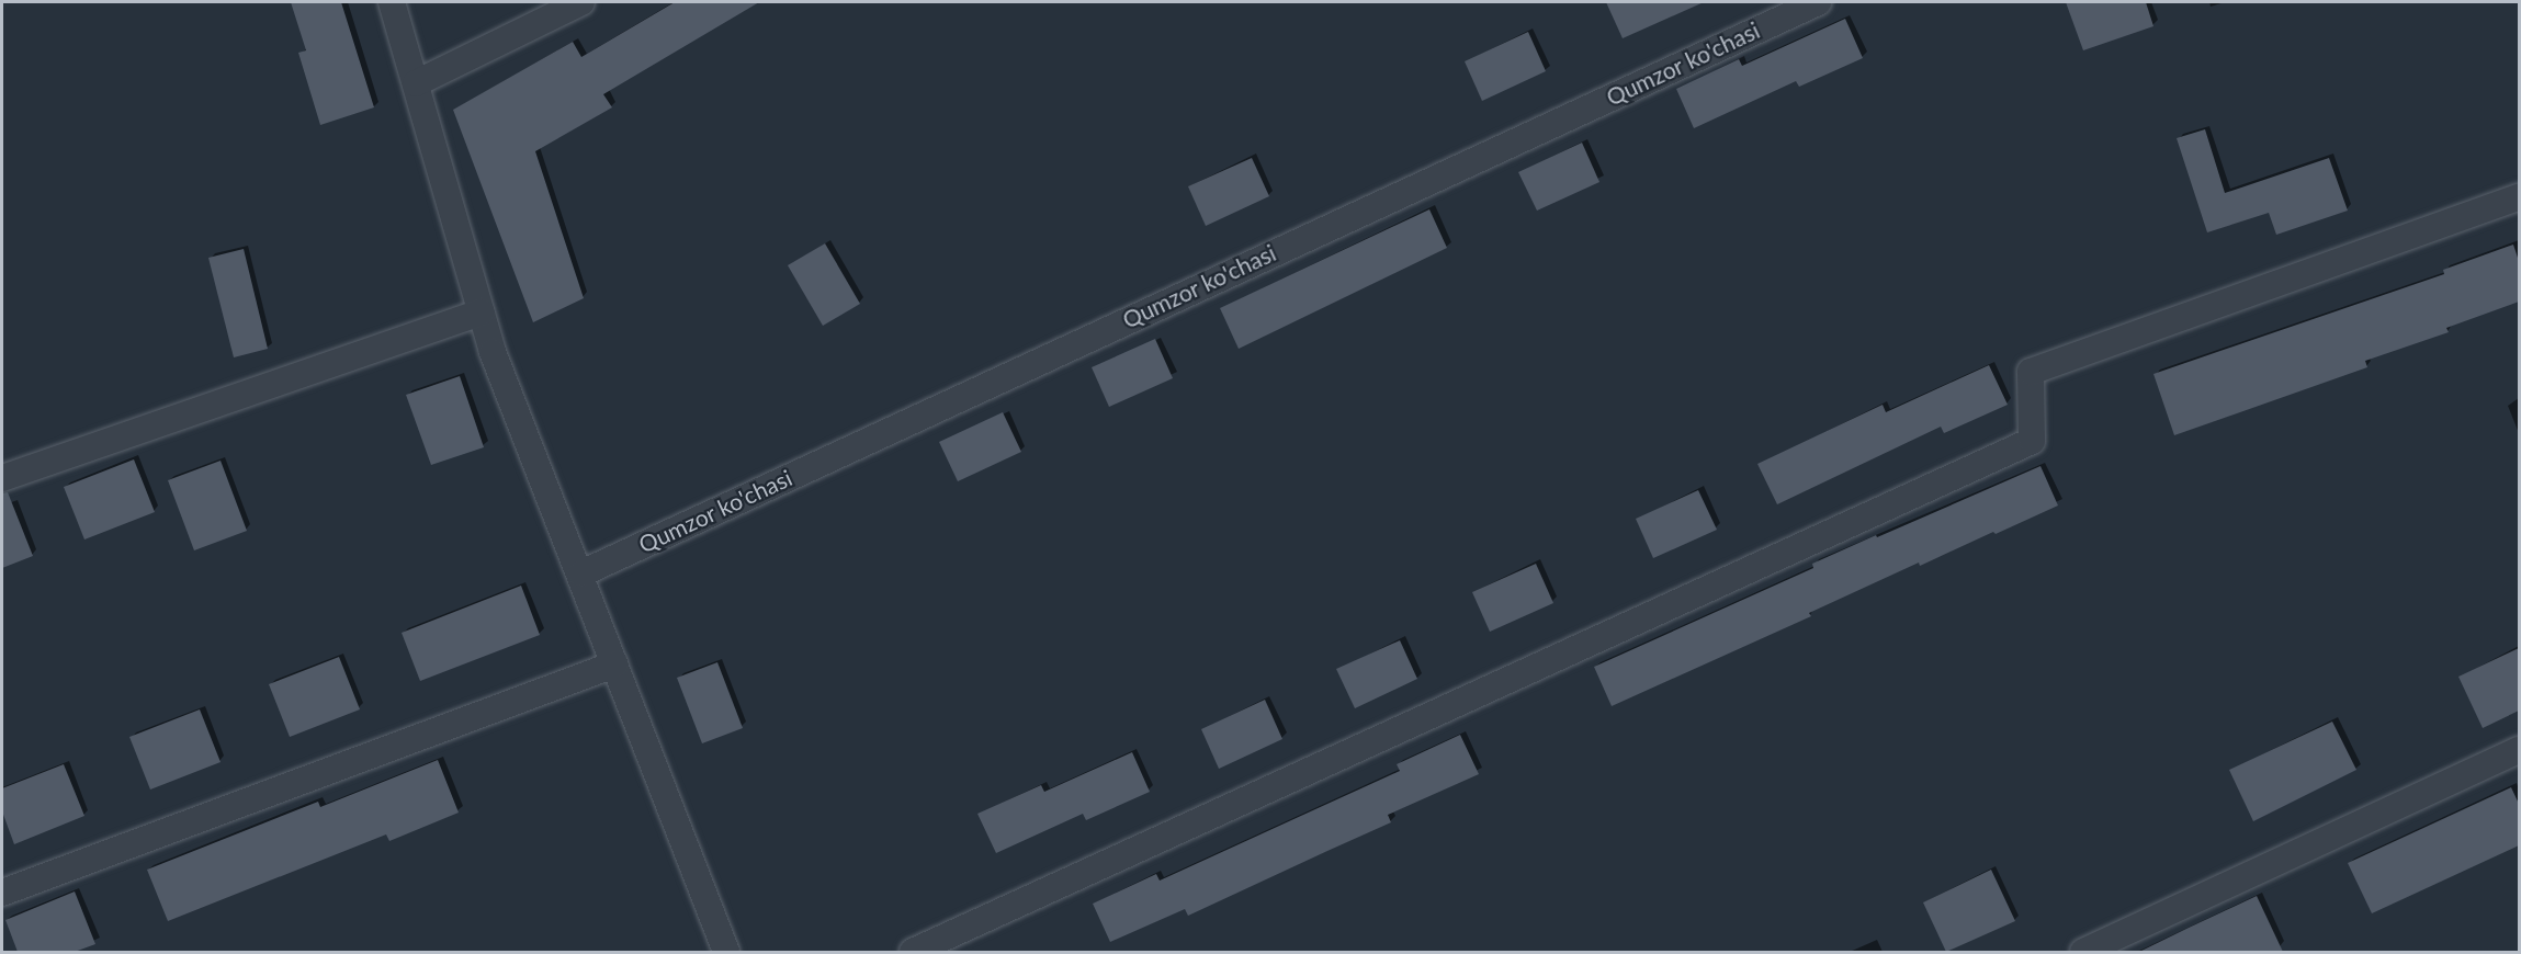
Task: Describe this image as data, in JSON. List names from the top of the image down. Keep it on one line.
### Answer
{"streets":{"street":["Qumzor ko'chasi"]}}
